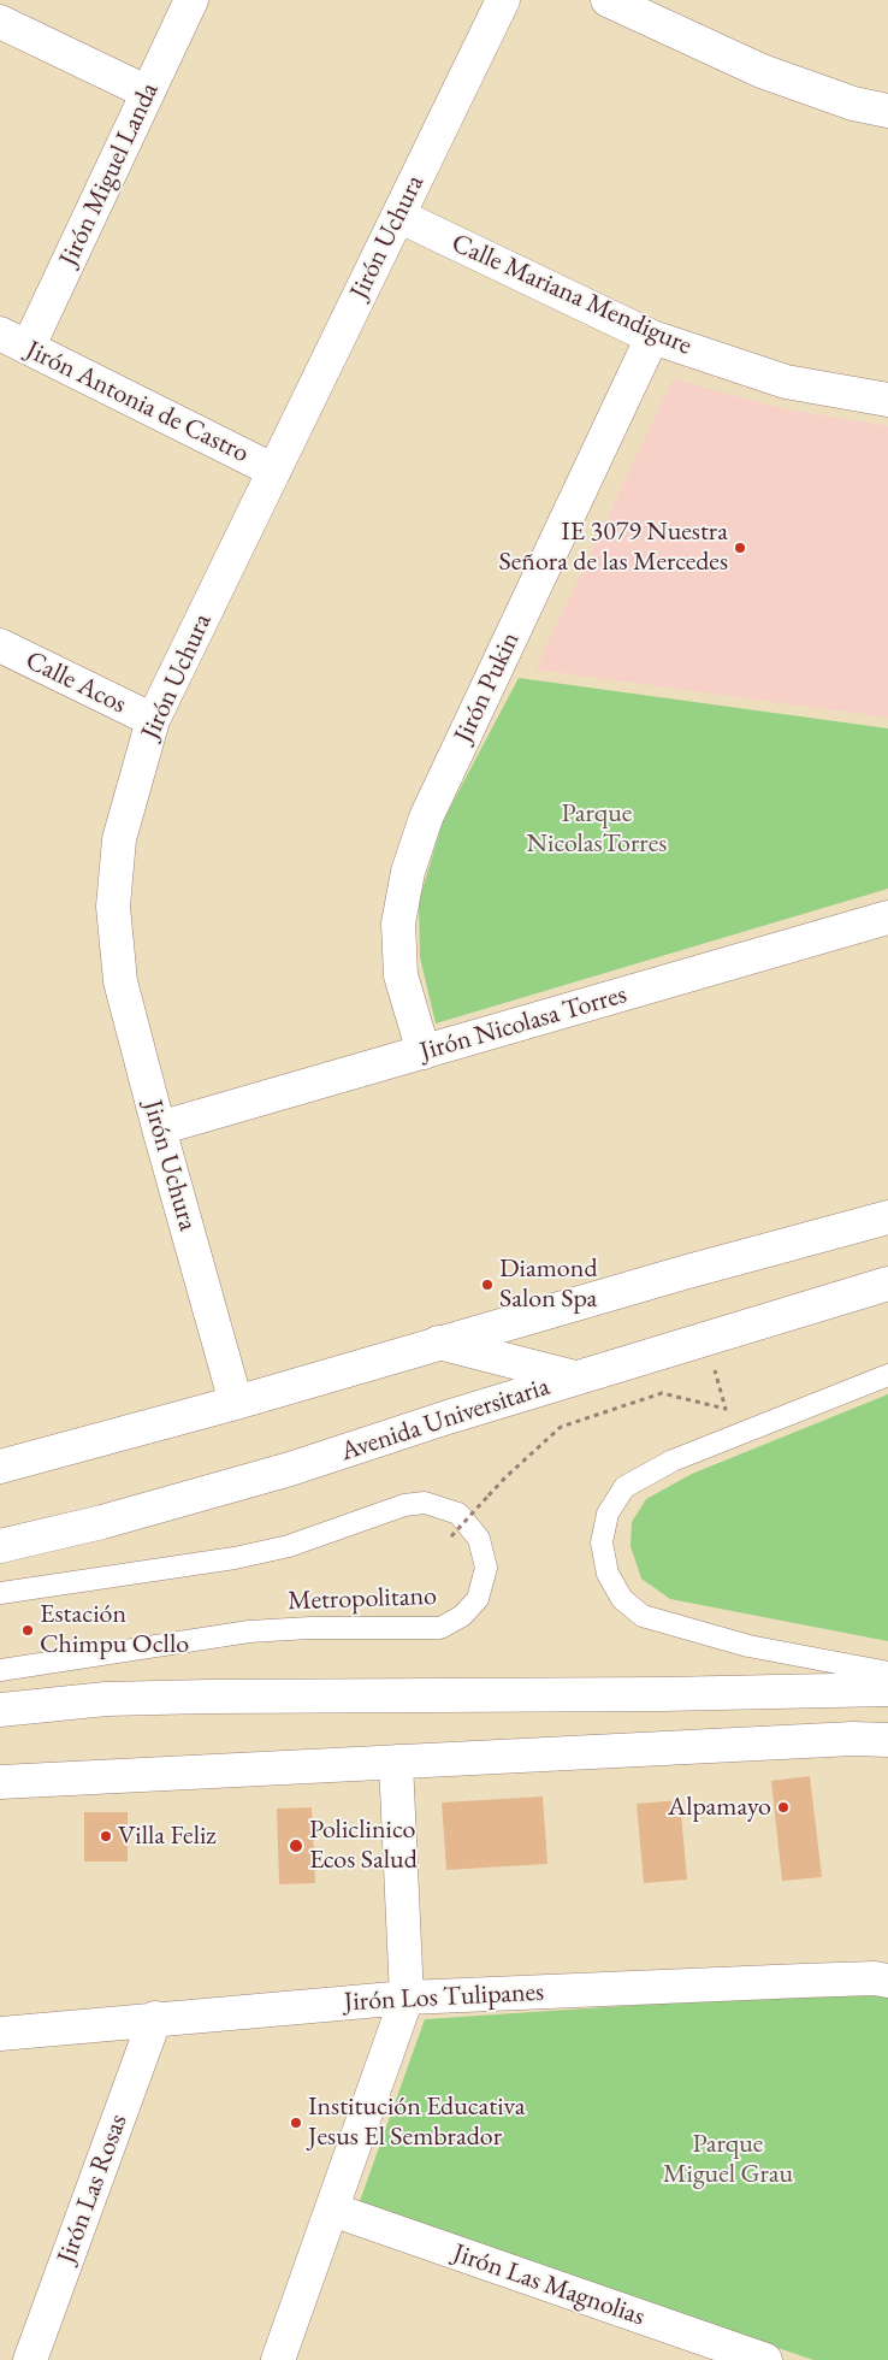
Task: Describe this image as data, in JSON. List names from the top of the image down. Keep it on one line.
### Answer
{"streets":{"street":["Jirón Miguel Landa","Jirón Uchura","Calle Mariana Mendigure","Jirón Antonia de Castro","Calle Acos","Jirón Pukin","Jirón Nicolasa Torres","Avenida Universitaria","Jirón Los Tulipanes","Jirón Las Rosas","Jirón Las Magnolias"],"lane":["Metropolitano"]},"crossings":[["Jirón Miguel Landa","Jirón Antonia de Castro"],["Jirón Uchura","Calle Mariana Mendigure"],["Jirón Uchura","Jirón Antonia de Castro"],["Jirón Uchura","Calle Acos"],["Jirón Uchura","Jirón Nicolasa Torres"],["Calle Mariana Mendigure","Jirón Pukin"],["Jirón Pukin","Jirón Nicolasa Torres"],["Jirón Los Tulipanes","Jirón Las Rosas"]],"parks":["Parque NicolasTorres","Parque Miguel Grau"],"places":["IE 3079 Nuestra Señora de las Mercedes","Diamond Salon Spa","Estación Chimpu Ocllo","Alpamayo","Villa Feliz","Policlinico Ecos Salud","Institución Educativa Jesus El Sembrador"]}
